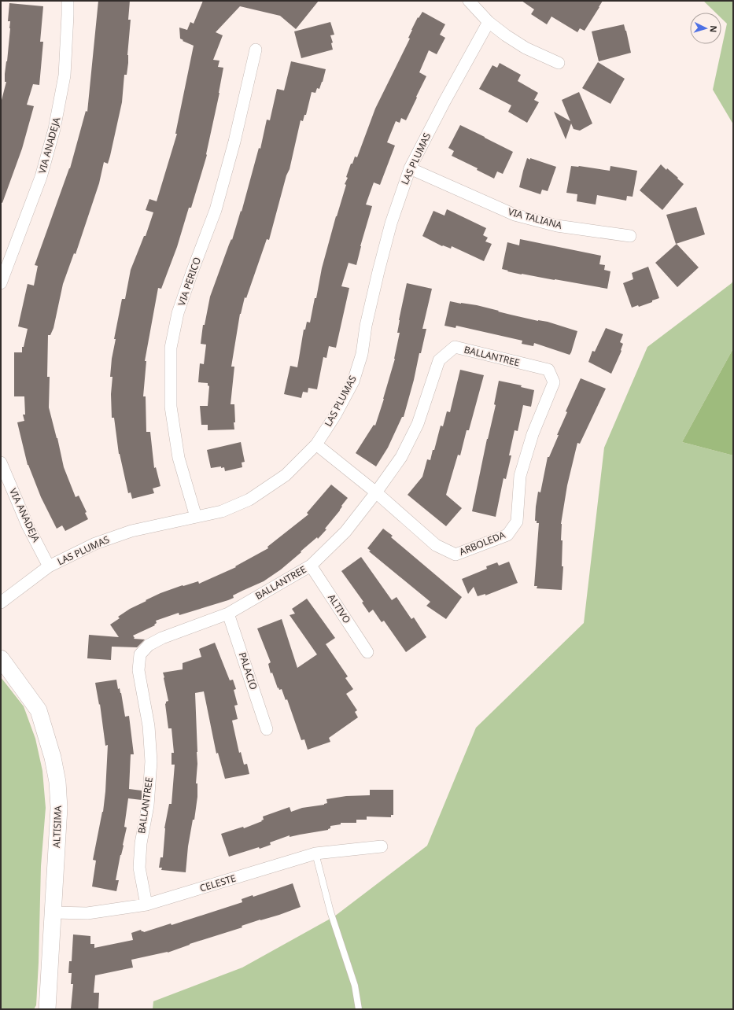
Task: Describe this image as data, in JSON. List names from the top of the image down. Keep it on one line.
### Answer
{"streets":{"street":["VIA ANADEJA","LAS PLUMAS","VIA TALIANA","VIA PERICO","BALLANTREE","ARBOLEDA","ALTIVO","PALACIO","ALTISIMA","CELESTE"]},"crossings":[["VIA ANADEJA","LAS PLUMAS"],["LAS PLUMAS","VIA TALIANA"],["LAS PLUMAS","VIA PERICO"],["LAS PLUMAS","ARBOLEDA"],["BALLANTREE","ARBOLEDA"],["BALLANTREE","ALTIVO"],["BALLANTREE","PALACIO"],["BALLANTREE","CELESTE"],["ALTISIMA","CELESTE"]],"north":"right"}
